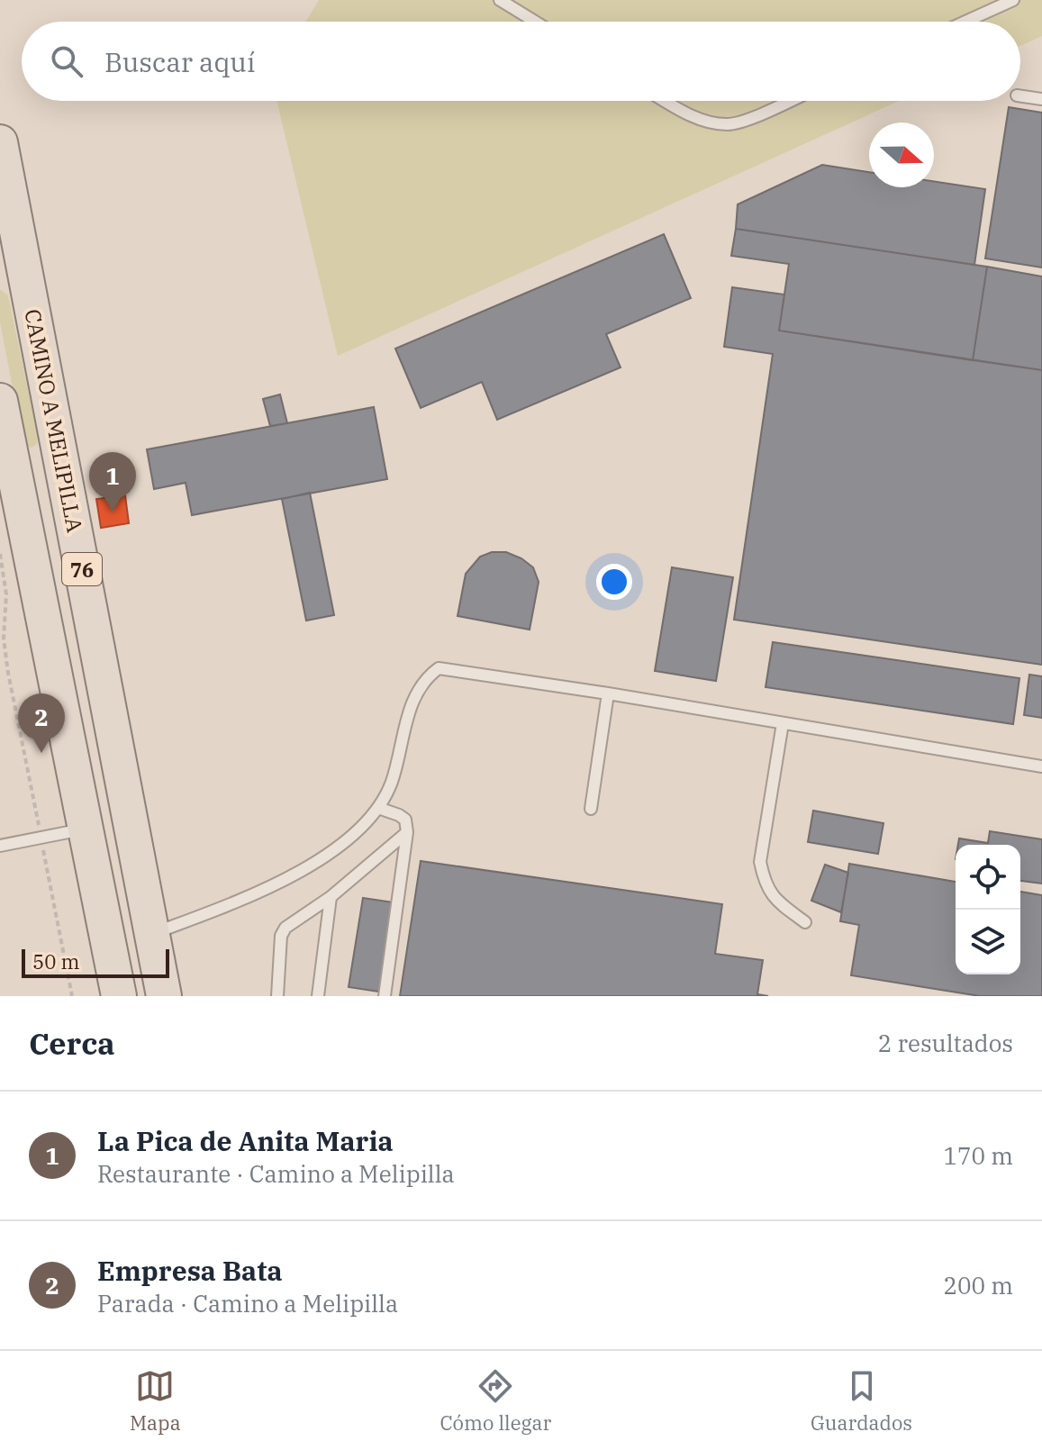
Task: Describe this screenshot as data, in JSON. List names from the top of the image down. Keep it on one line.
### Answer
{"streets":{"main road":["CAMINO A MELIPILLA","76"]},"scale_bar":"50 m","north":"right","page":{"search":"Buscar aquí","pins":["1","2"],"scale":"50 m","heading":["Cerca","2 resultados"],"list":[{"mark":"1","name":"La Pica de Anita Maria","note":"Restaurante · Camino a Melipilla","value":"170 m"},{"mark":"2","name":"Empresa Bata","note":"Parada · Camino a Melipilla","value":"200 m"}],"nav":["Mapa","Cómo llegar","Guardados"]}}
